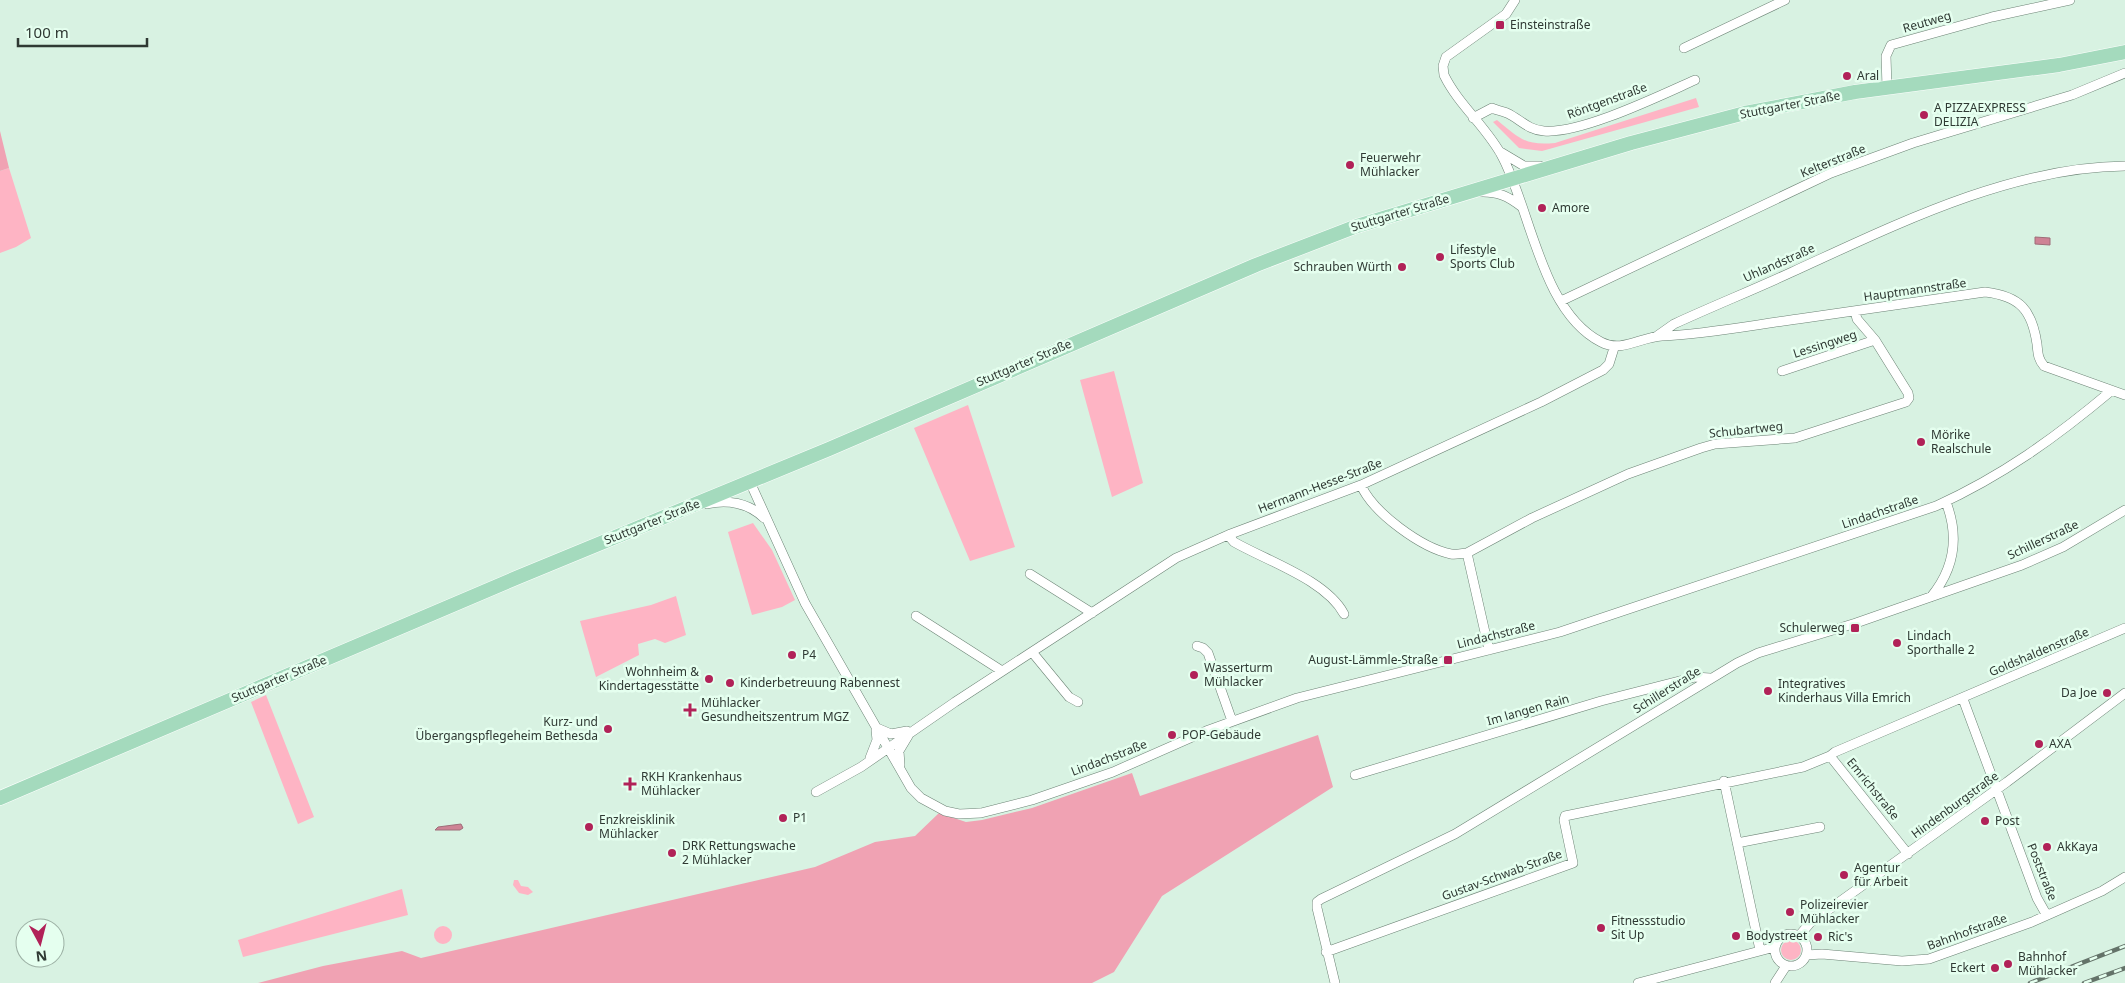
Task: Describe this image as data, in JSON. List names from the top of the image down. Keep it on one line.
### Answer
{"streets":{"main road":["Stuttgarter Straße"],"street":["Reutweg","Röntgenstraße","Kelterstraße","Uhlandstraße","Hauptmannstraße","Lessingweg","Schubartweg","Hermann-Hesse-Straße","Lindachstraße","Schillerstraße","Goldshaldenstraße","Im langen Rain","Emrichstraße","Hindenburgstraße","Poststraße","Gustav-Schwab-Straße","Bahnhofstraße"]},"crossings":[["Reutweg","Stuttgarter Straße"],["Uhlandstraße","Hauptmannstraße"],["Uhlandstraße","Hermann-Hesse-Straße"],["Hauptmannstraße","Schubartweg"],["Hauptmannstraße","Lindachstraße"],["Lessingweg","Schubartweg"],["Hermann-Hesse-Straße","Lindachstraße"],["Schillerstraße","Im langen Rain"],["Schillerstraße","Gustav-Schwab-Straße"],["Goldshaldenstraße","Emrichstraße"],["Goldshaldenstraße","Poststraße"],["Emrichstraße","Hindenburgstraße"],["Emrichstraße","Gustav-Schwab-Straße"],["Hindenburgstraße","Poststraße"],["Hindenburgstraße","Bahnhofstraße"],["Poststraße","Bahnhofstraße"]],"places":{"transit":["Einsteinstraße","Schulerweg","August-Lämmle-Straße"],"other":["Aral","A PIZZAEXPRESS DELIZIA","Feuerwehr Mühlacker","Amore","Lifestyle Sports Club","Schrauben Würth","Mörike Realschule","Lindach Sporthalle 2","P4","Wasserturm Mühlacker","Wohnheim & Kindertagesstätte","Kinderbetreuung Rabennest","Integratives Kinderhaus Villa Emrich","Da Joe","Kurz- und Übergangspflegeheim Bethesda","POP-Gebäude","AXA","P1","Post","Enzkreisklinik Mühlacker","AkKaya","DRK Rettungswache 2 Mühlacker","Agentur für Arbeit","Polizeirevier Mühlacker","Fitnessstudio Sit Up","Bodystreet","Ric's","Bahnhof Mühlacker","Eckert"],"health":["Mühlacker Gesundheitszentrum MGZ","RKH Krankenhaus Mühlacker"]},"scale_bar":"100 m","north":"bottom"}
